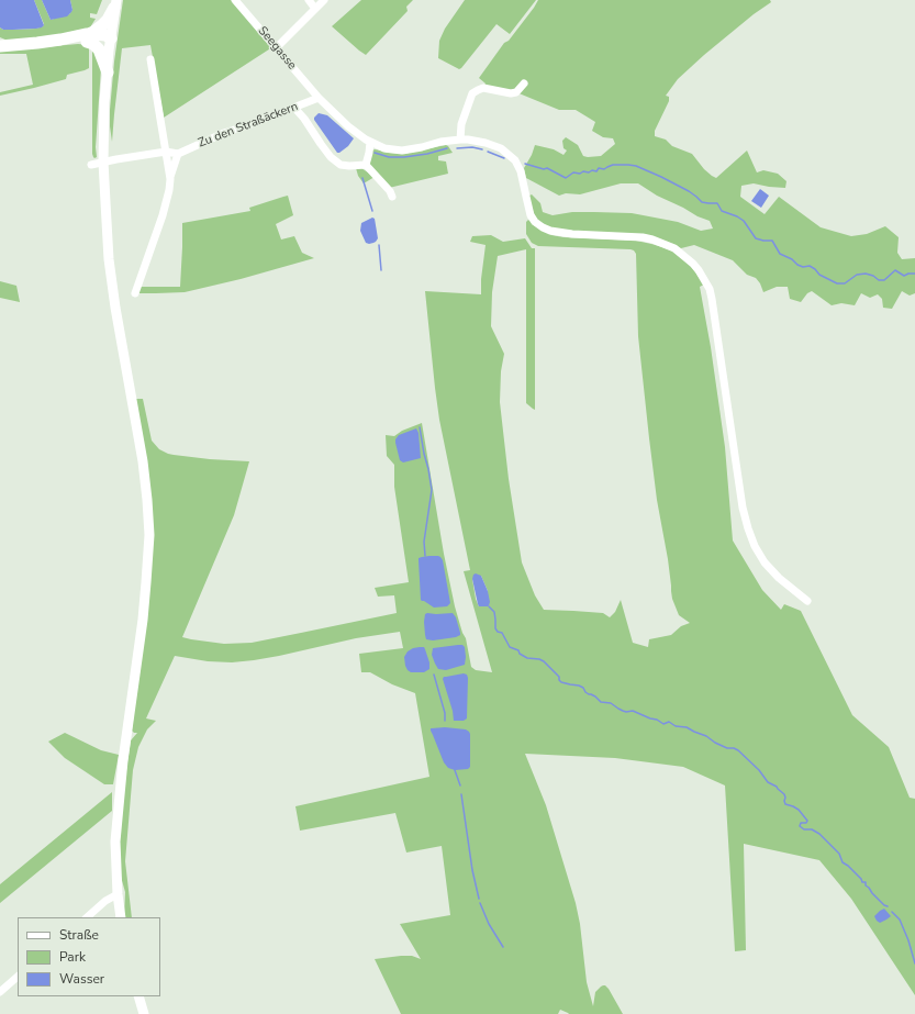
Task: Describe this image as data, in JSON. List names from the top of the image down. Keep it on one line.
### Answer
{"streets":{"street":["Seegasse","Zu den Straßäckern"]},"crossings":[["Seegasse","Zu den Straßäckern"]],"legend":["Straße","Park","Wasser"]}
